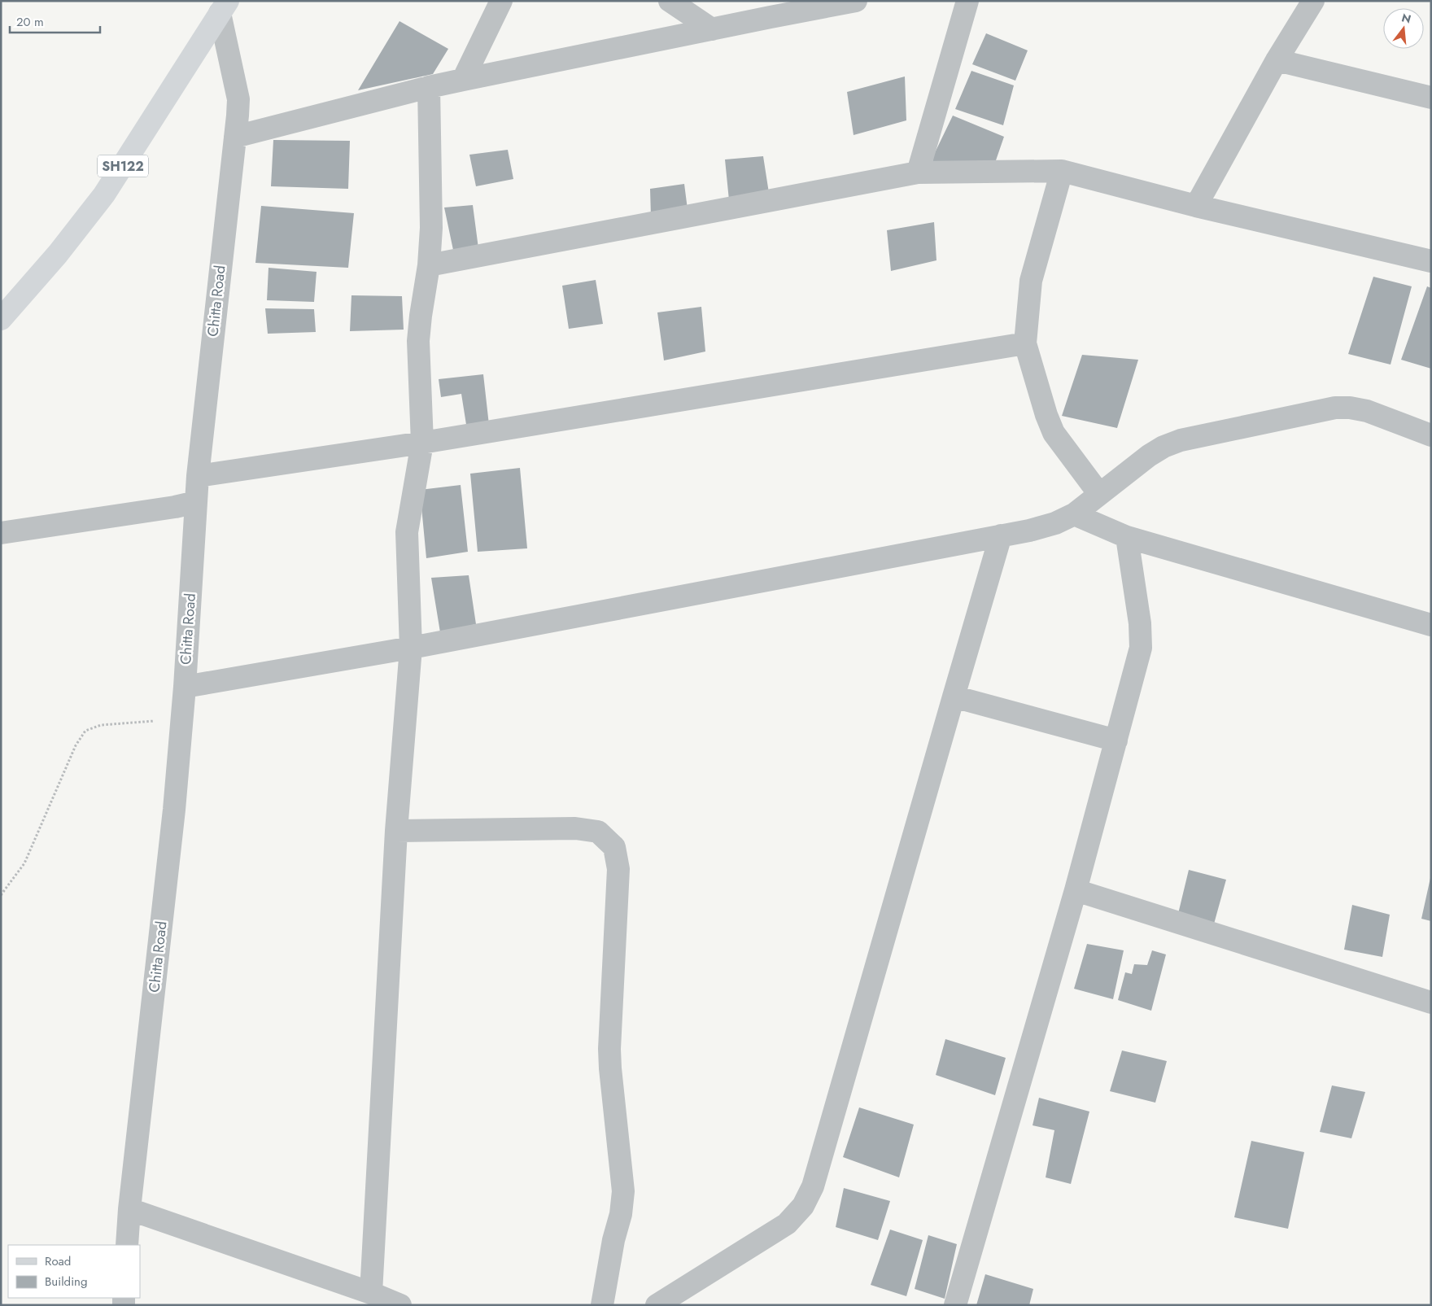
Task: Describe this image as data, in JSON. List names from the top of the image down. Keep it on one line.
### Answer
{"streets":{"main road":["SH122"],"street":["Chitta Road"]},"crossings":[["SH122","Chitta Road"]],"legend":["Road","Building"],"scale_bar":"20 m","north":"top"}
